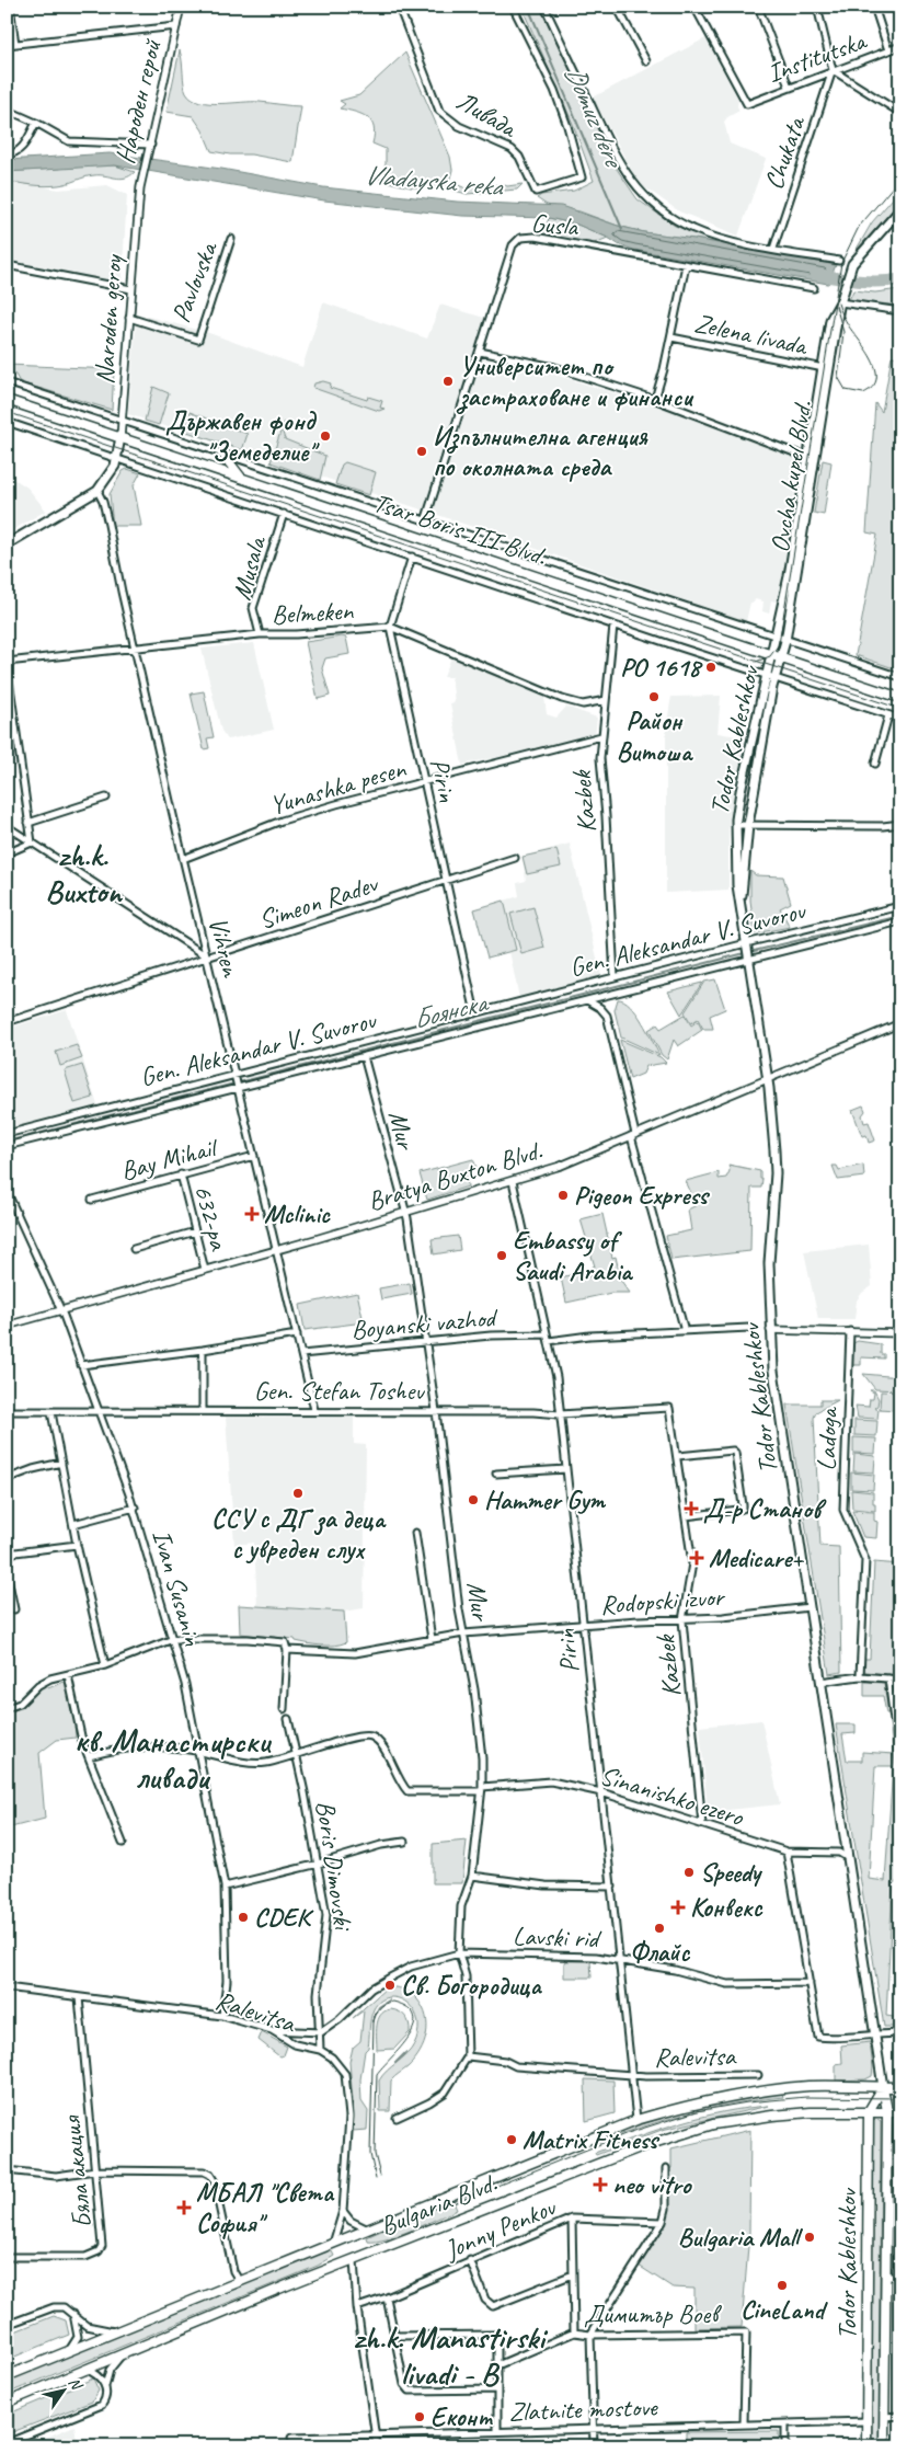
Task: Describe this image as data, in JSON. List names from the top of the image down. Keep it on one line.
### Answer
{"streets":{"main road":["Ovcha kupel Blvd.","Tsar Boris III Blvd.","Todor Kableshkov","Bulgaria Blvd."],"street":["Institutska","Народен герой","Ливада","Chukata","Gusla","Pavlovska","Naroden geroy","Zelena livada","Musala","Belmeken","Pirin","Yunashka pesen","Kazbek","Simeon Radev","Gen. Aleksandar V. Suvorov","Vihren","Mur","Bay Mihail","Bratya Buxton Blvd.","632-ра","Boyanski vazhod","Gen. Stefan Toshev","Ladoga","Ivan Susanin","Rodopski izvor","Sinanishko ezero","Boris Dimovski","Lavski rid","Ralevitsa","Бяла акация","Jonny Penkov","Димитър Воев","Zlatnite mostove"]},"crossings":[["Institutska","Chukata"],["Народен герой","Naroden geroy"],["Gusla","Tsar Boris III Blvd."],["Pavlovska","Naroden geroy"],["Naroden geroy","Tsar Boris III Blvd."],["Zelena livada","Ovcha kupel Blvd."],["Ovcha kupel Blvd.","Tsar Boris III Blvd."],["Ovcha kupel Blvd.","Todor Kableshkov"],["Tsar Boris III Blvd.","Musala"],["Tsar Boris III Blvd.","Todor Kableshkov"],["Tsar Boris III Blvd.","Kazbek"],["Musala","Belmeken"],["Belmeken","Pirin"],["Belmeken","Kazbek"],["Belmeken","Vihren"],["Todor Kableshkov","Gen. Aleksandar V. Suvorov"],["Todor Kableshkov","Bratya Buxton Blvd."],["Todor Kableshkov","Rodopski izvor"],["Todor Kableshkov","Sinanishko ezero"],["Todor Kableshkov","Bulgaria Blvd."],["Todor Kableshkov","Zlatnite mostove"],["Pirin","Yunashka pesen"],["Pirin","Simeon Radev"],["Pirin","Gen. Aleksandar V. Suvorov"],["Pirin","Bratya Buxton Blvd."],["Pirin","Boyanski vazhod"],["Pirin","Gen. Stefan Toshev"],["Pirin","Rodopski izvor"],["Pirin","Sinanishko ezero"],["Pirin","Lavski rid"],["Pirin","Ralevitsa"],["Pirin","Bulgaria Blvd."],["Yunashka pesen","Kazbek"],["Yunashka pesen","Vihren"],["Kazbek","Gen. Aleksandar V. Suvorov"],["Kazbek","Gen. Stefan Toshev"],["Kazbek","Rodopski izvor"],["Kazbek","Sinanishko ezero"],["Simeon Radev","Vihren"],["Gen. Aleksandar V. Suvorov","Vihren"],["Gen. Aleksandar V. Suvorov","Mur"],["Vihren","Bay Mihail"],["Vihren","Bratya Buxton Blvd."],["Vihren","Boyanski vazhod"],["Vihren","Gen. Stefan Toshev"],["Mur","Bratya Buxton Blvd."],["Mur","Boyanski vazhod"],["Mur","Gen. Stefan Toshev"],["Mur","Rodopski izvor"],["Mur","Sinanishko ezero"],["Mur","Lavski rid"],["Mur","Ralevitsa"],["Bay Mihail","632-ра"],["Bratya Buxton Blvd.","632-ра"],["Bratya Buxton Blvd.","Ivan Susanin"],["Gen. Stefan Toshev","Ivan Susanin"],["Ivan Susanin","Ralevitsa"],["Sinanishko ezero","Boris Dimovski"],["Boris Dimovski","Lavski rid"],["Boris Dimovski","Ralevitsa"],["Ralevitsa","Бяла акация"],["Ralevitsa","Bulgaria Blvd."],["Димитър Воев","Zlatnite mostove"]],"districts":["zh.k. Buxton","кв. Манастирски ливади","zh.k. Manastirski livadi - B"],"water":["Domuz dere","Vladayska reka","Боянска"],"places":{"other":["Университет по застраховане и финанси","Държавен фонд \"Земеделие\"","Изпълнителна агенция по околната среда","PO 1618","Район Витоша","Pigeon Express","Embassy of Saudi Arabia","ССУ с ДГ за деца с увреден слух","Hammer Gym","Speedy","CDEK","Флайс","Св. Богородица","Matrix Fitness","Bulgaria Mall","CineLand","Еконт"],"health":["Mclinic","Д-р Станов","Medicare+","Конвекс","neo vitro","МБАЛ \"Света София\""]},"north":"top right"}
